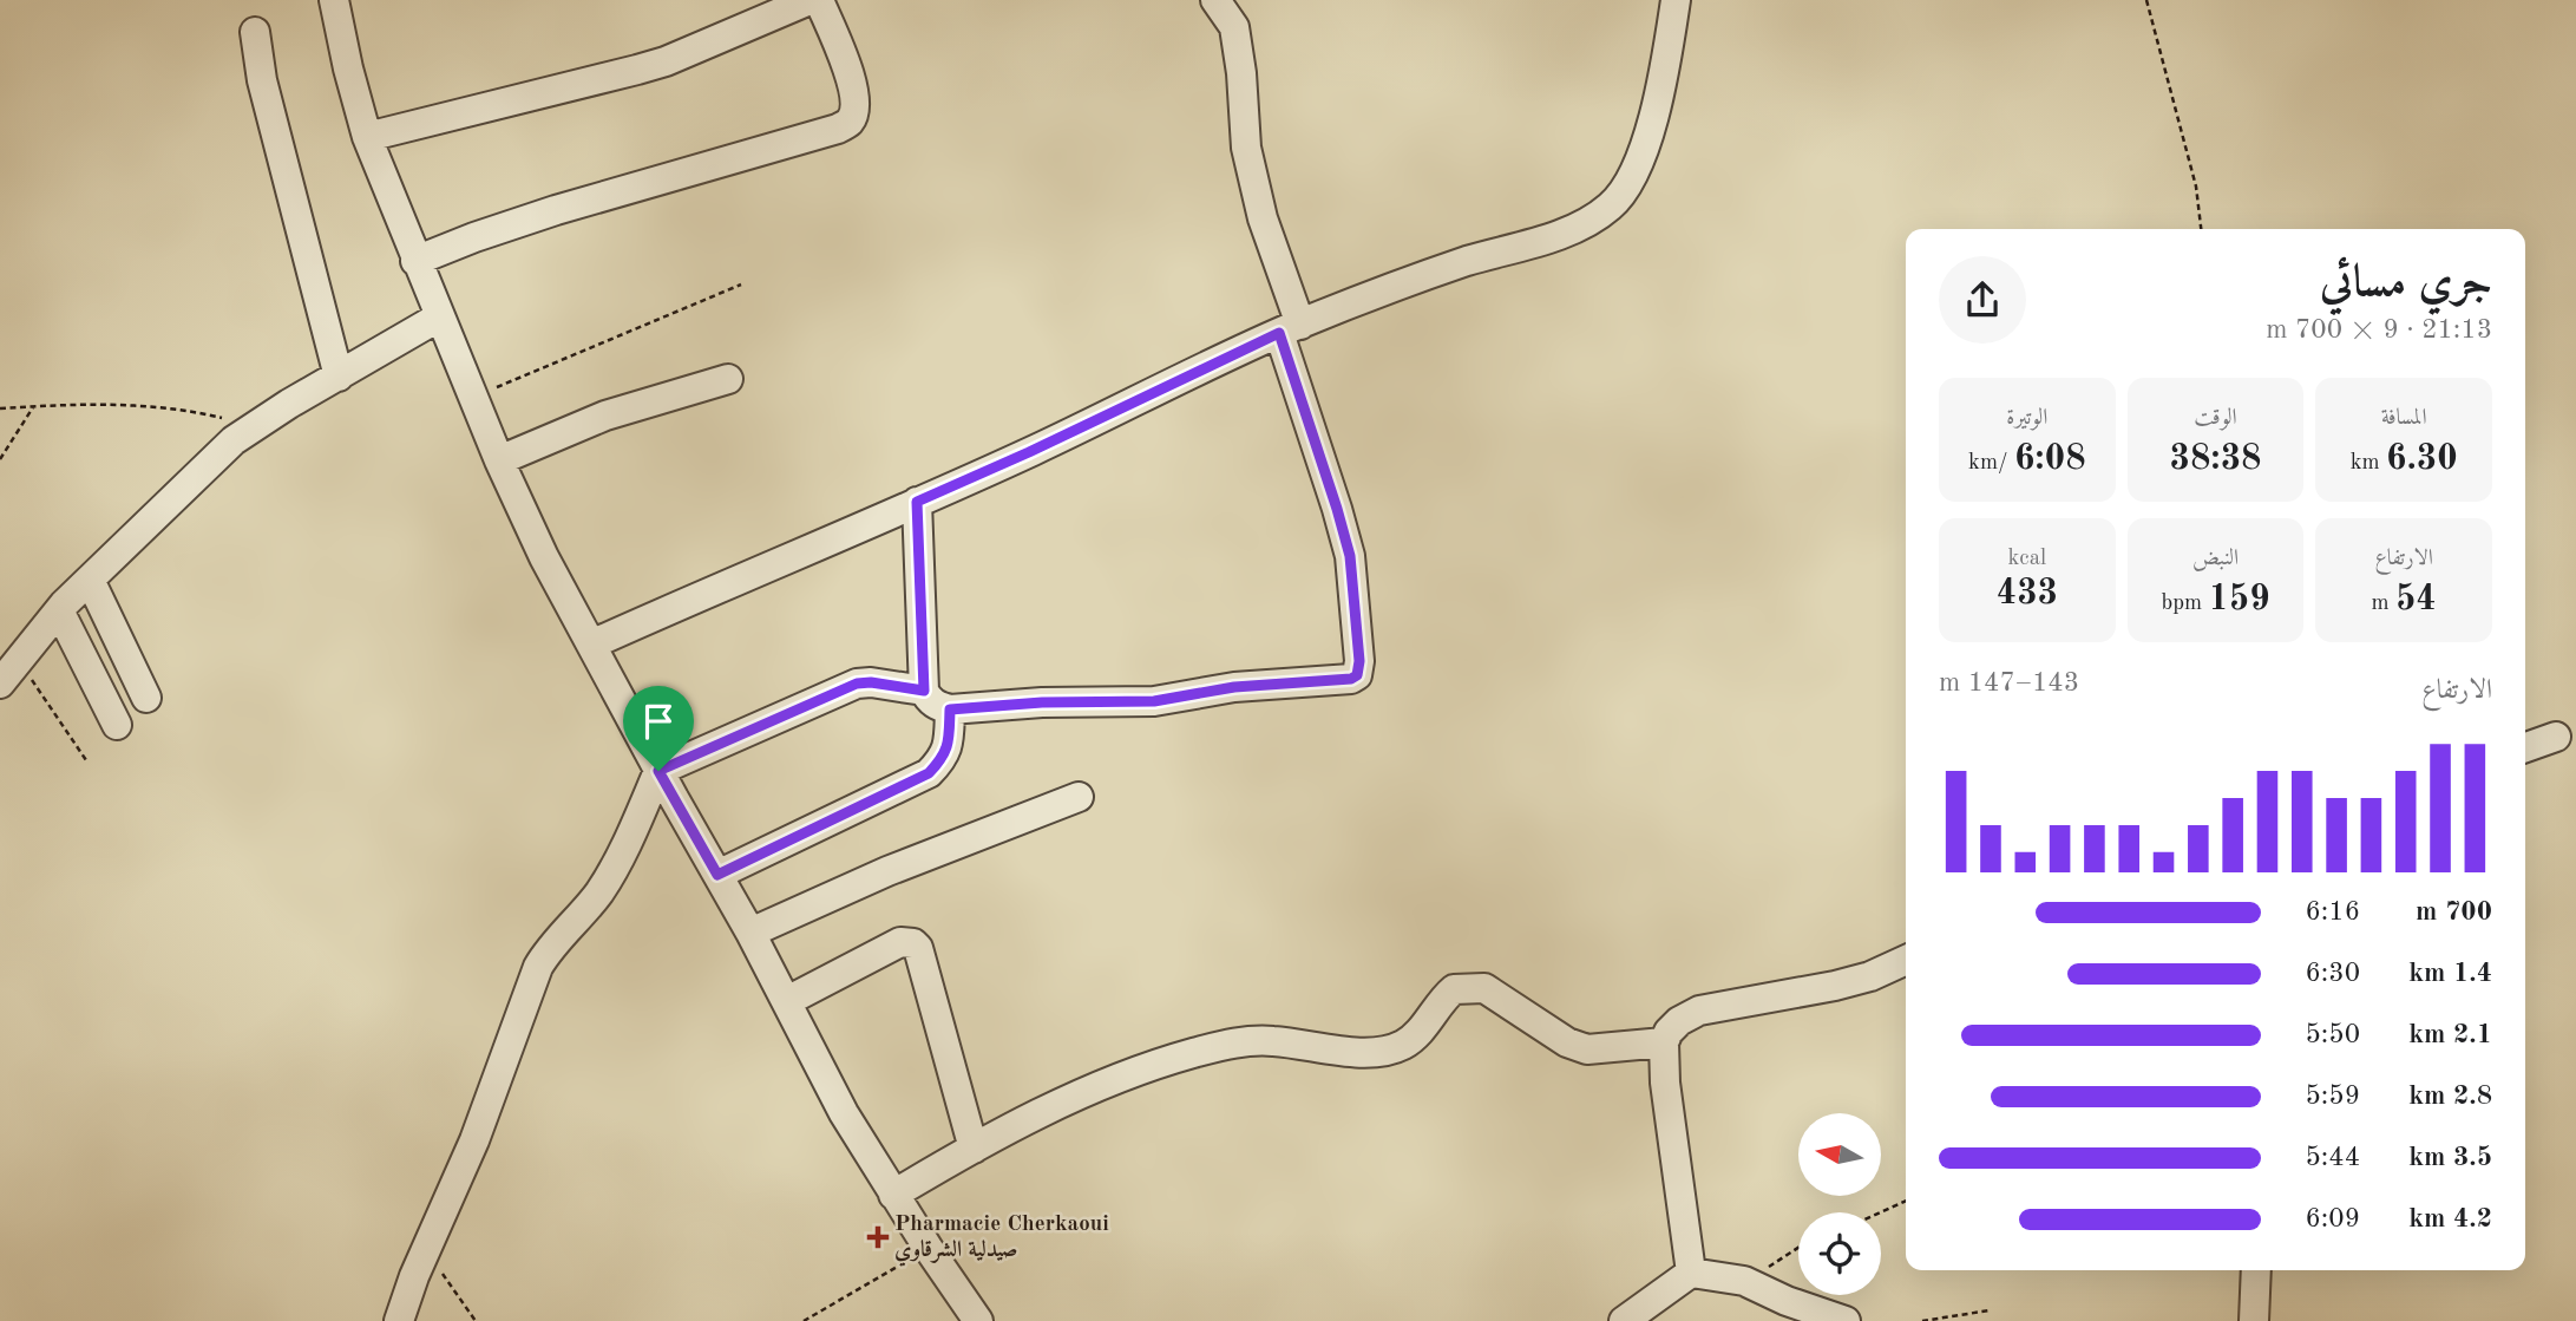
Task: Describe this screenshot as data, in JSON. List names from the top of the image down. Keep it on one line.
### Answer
{"places":{"health":["Pharmacie Cherkaoui صيدلية الشرقاوي"]},"north":"left","page":{"heading":["جري مسائي","21:13 · 9 × 700 m"],"stats":[["المسافة","6.30 km"],["الوقت","38:38"],["الوتيرة","6:08 /km"],["الارتفاع","54 m"],["النبض","159 bpm"],["kcal","433"]],"chart":["الارتفاع","143–147 m"],"list":[{"name":"700 m","note":"6:16"},{"name":"1.4 km","note":"6:30"},{"name":"2.1 km","note":"5:50"},{"name":"2.8 km","note":"5:59"},{"name":"3.5 km","note":"5:44"},{"name":"4.2 km","note":"6:09"}]}}
